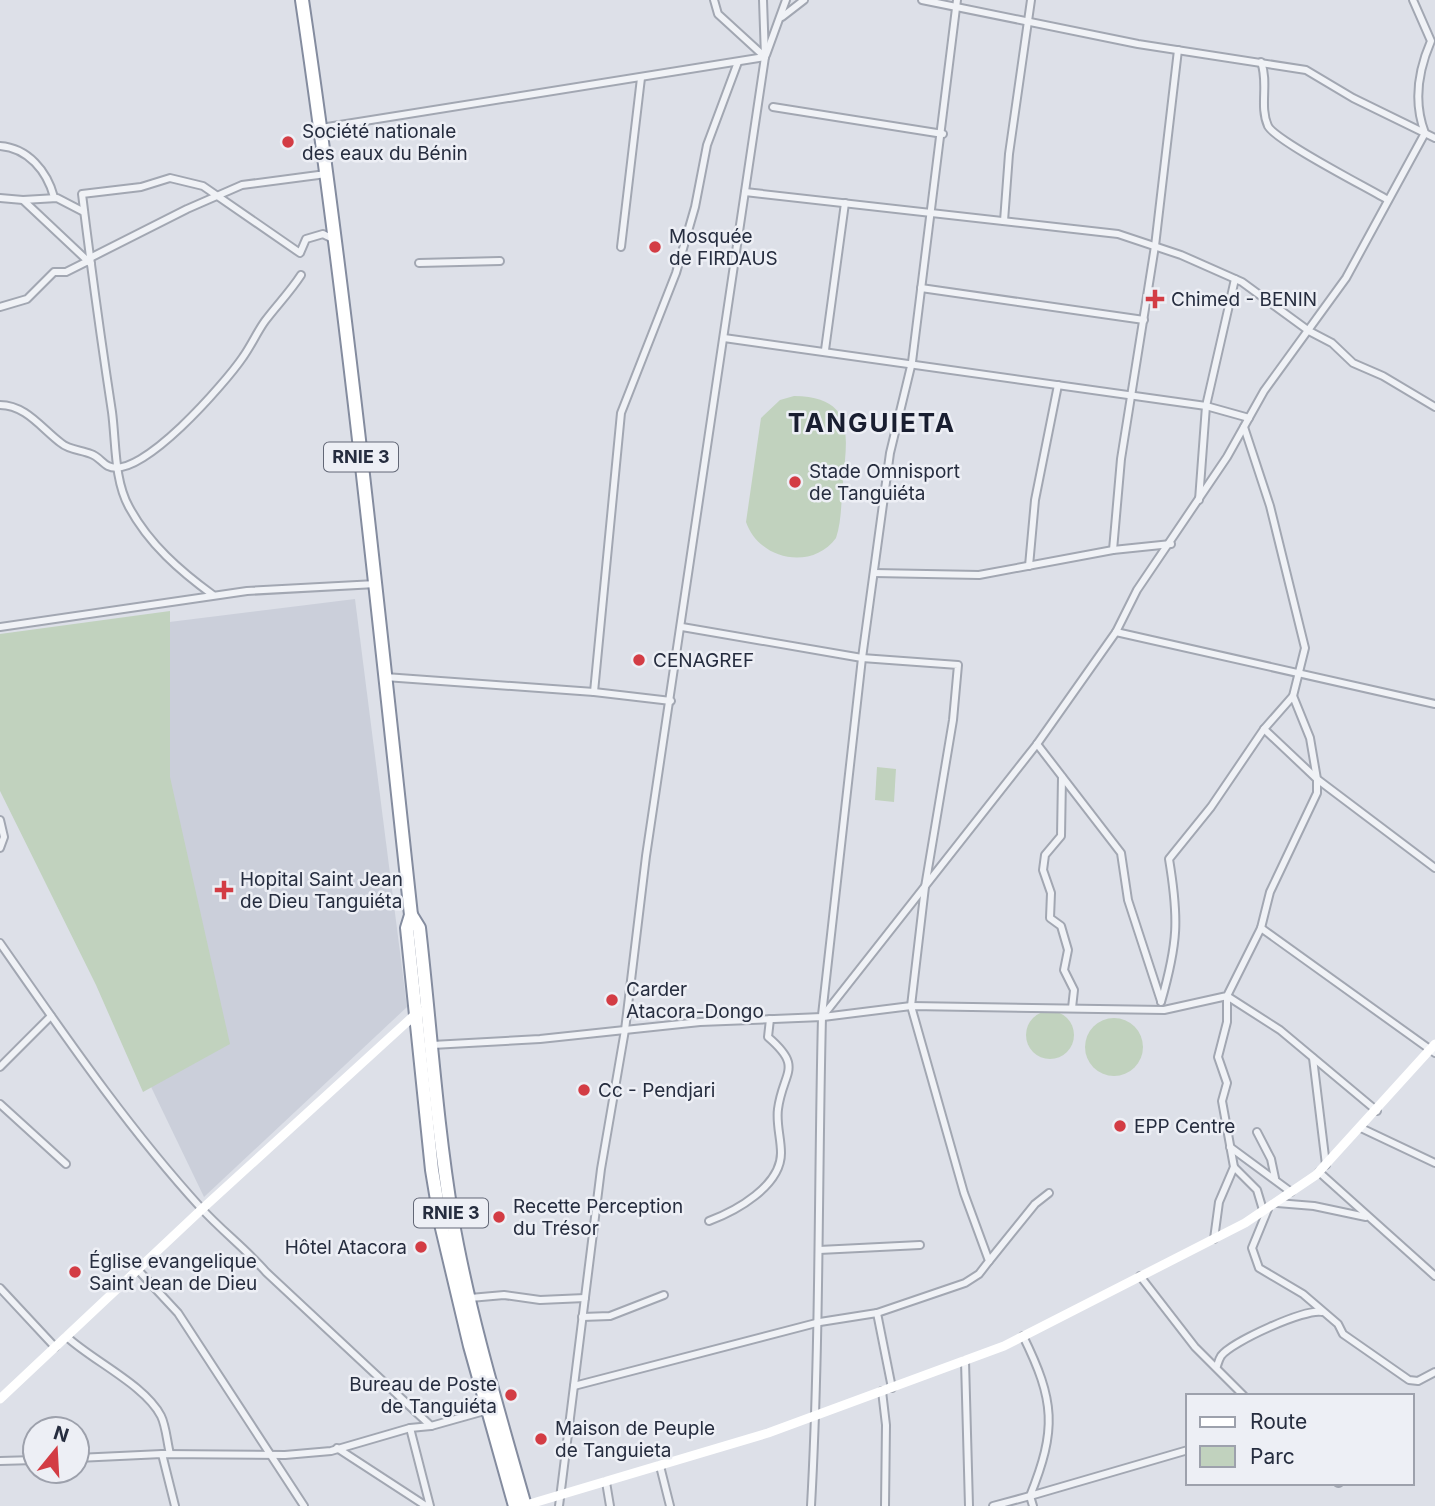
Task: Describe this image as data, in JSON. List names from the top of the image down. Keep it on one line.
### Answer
{"streets":{"highway":["RNIE 3"]},"districts":["TANGUIETA"],"places":{"other":["Société nationale des eaux du Bénin","Mosquée de FIRDAUS","Stade Omnisport de Tanguiéta","CENAGREF","Carder Atacora-Dongo","Cc - Pendjari","EPP Centre","Recette Perception du Trésor","Hôtel Atacora","Église evangelique Saint Jean de Dieu","Bureau de Poste de Tanguiéta","Maison de Peuple de Tanguieta"],"health":["Chimed - BENIN","Hopital Saint Jean de Dieu Tanguiéta"]},"legend":["Route","Parc"],"north":"top"}
